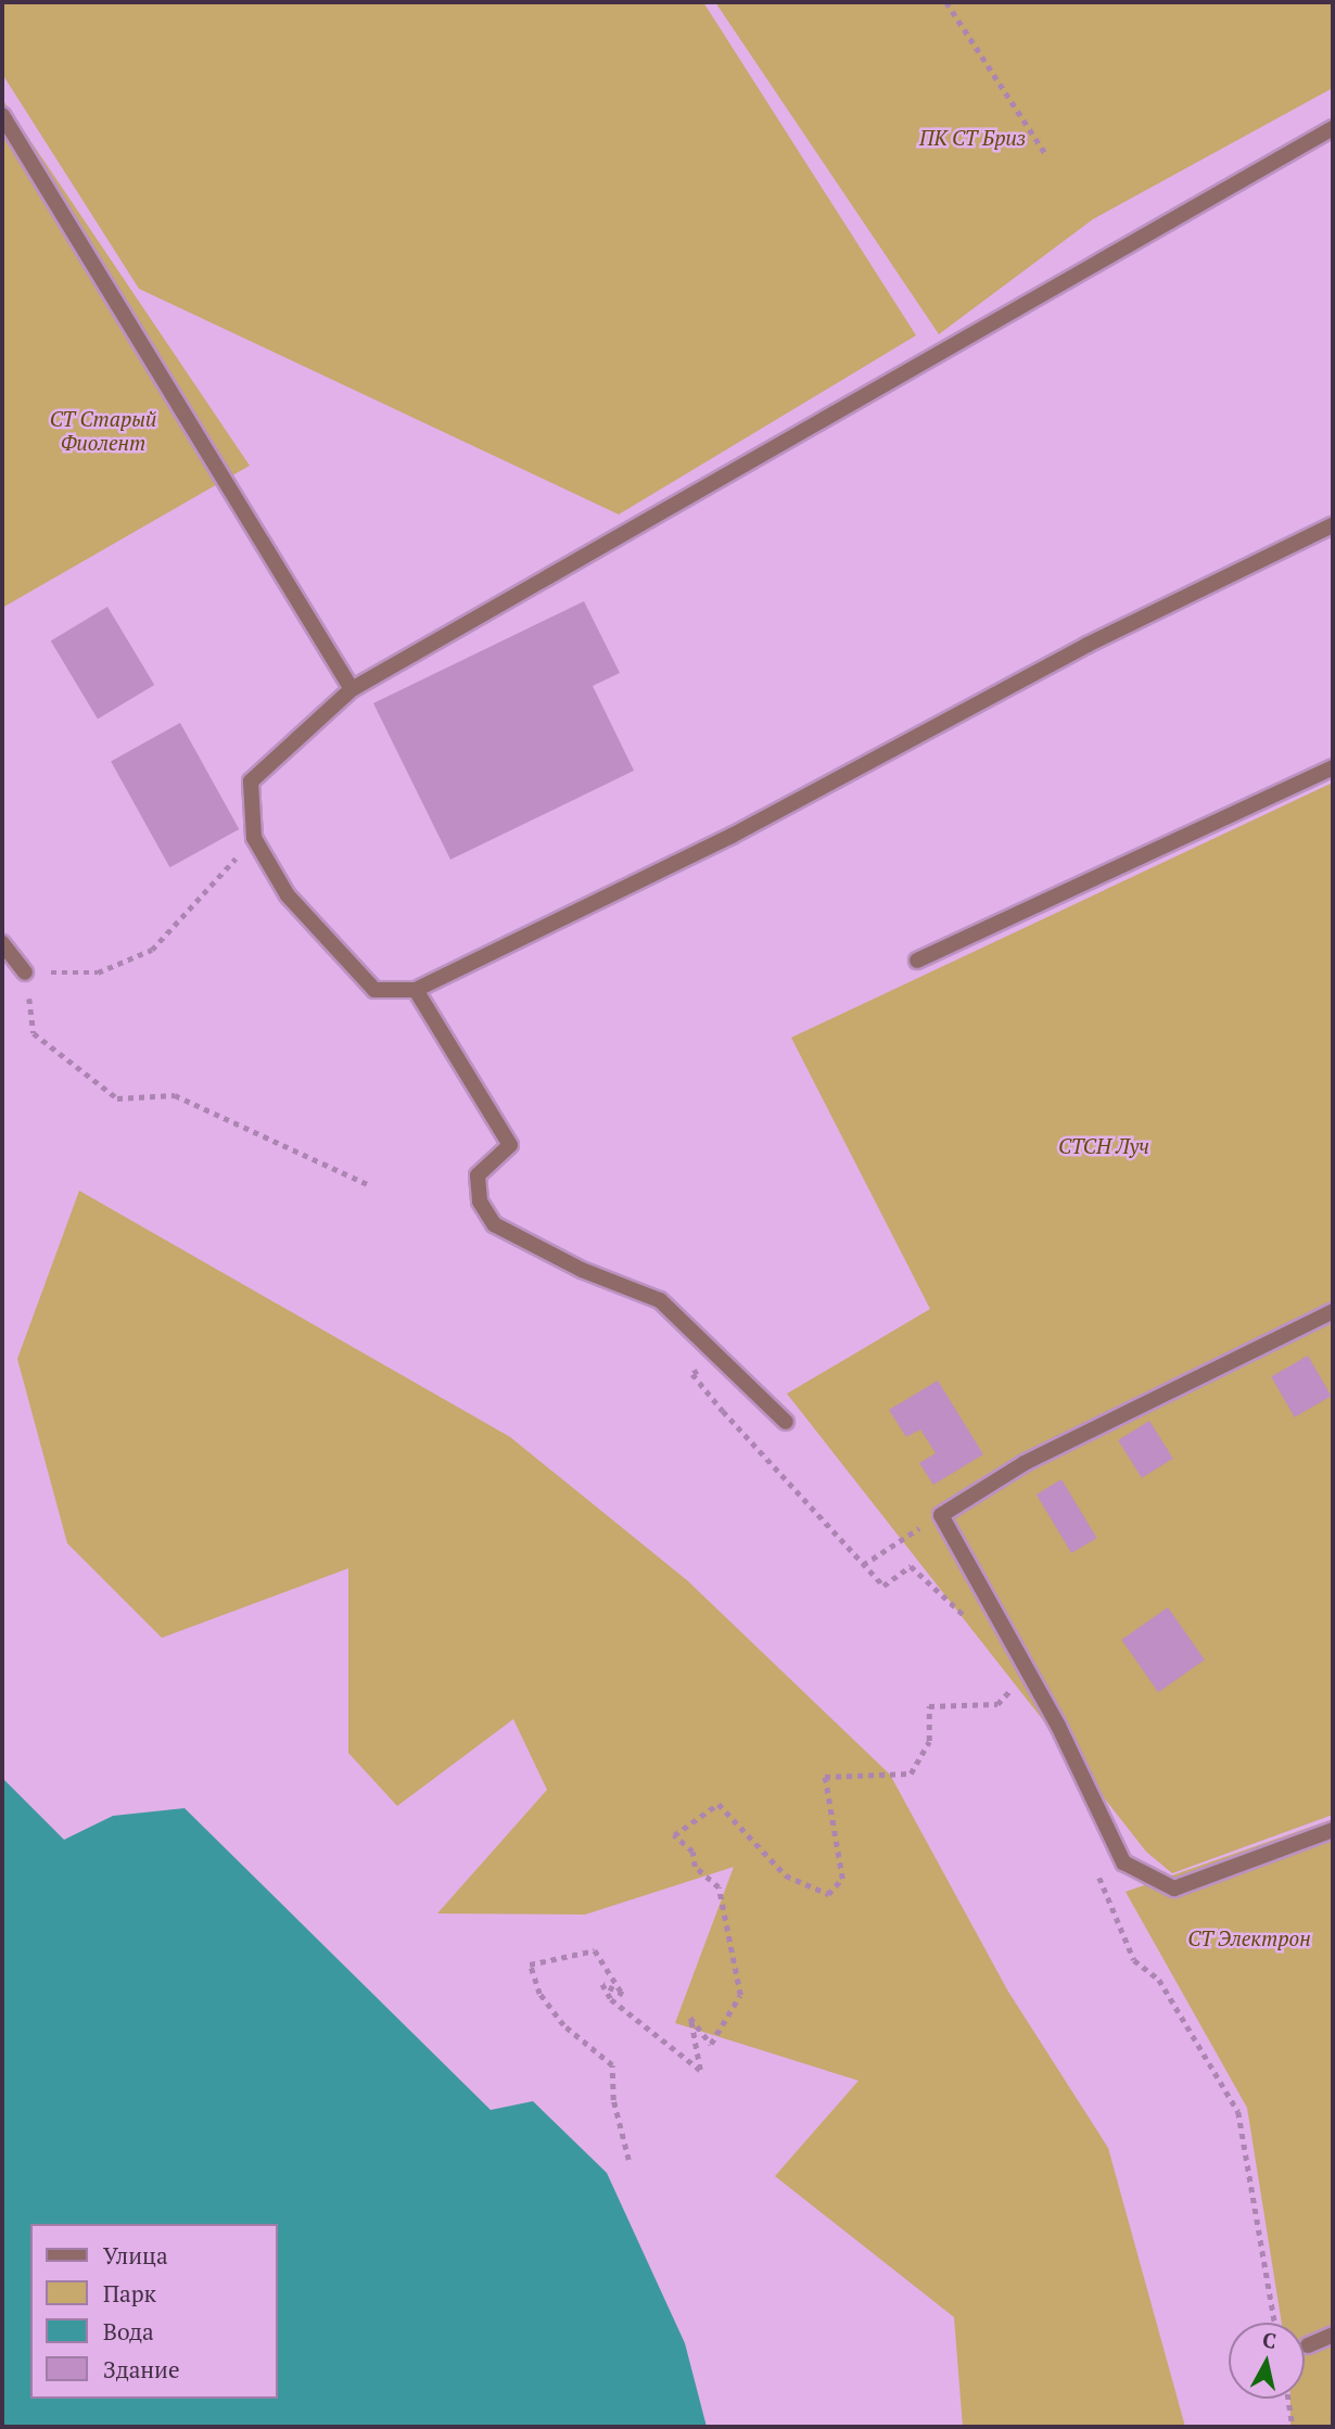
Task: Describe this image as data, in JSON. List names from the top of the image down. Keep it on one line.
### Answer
{"parks":["ПК СТ Бриз","СТ Старый Фиолент","СТСН Луч","СТ Электрон"],"legend":["Улица","Парк","Вода","Здание"],"north":"top"}
